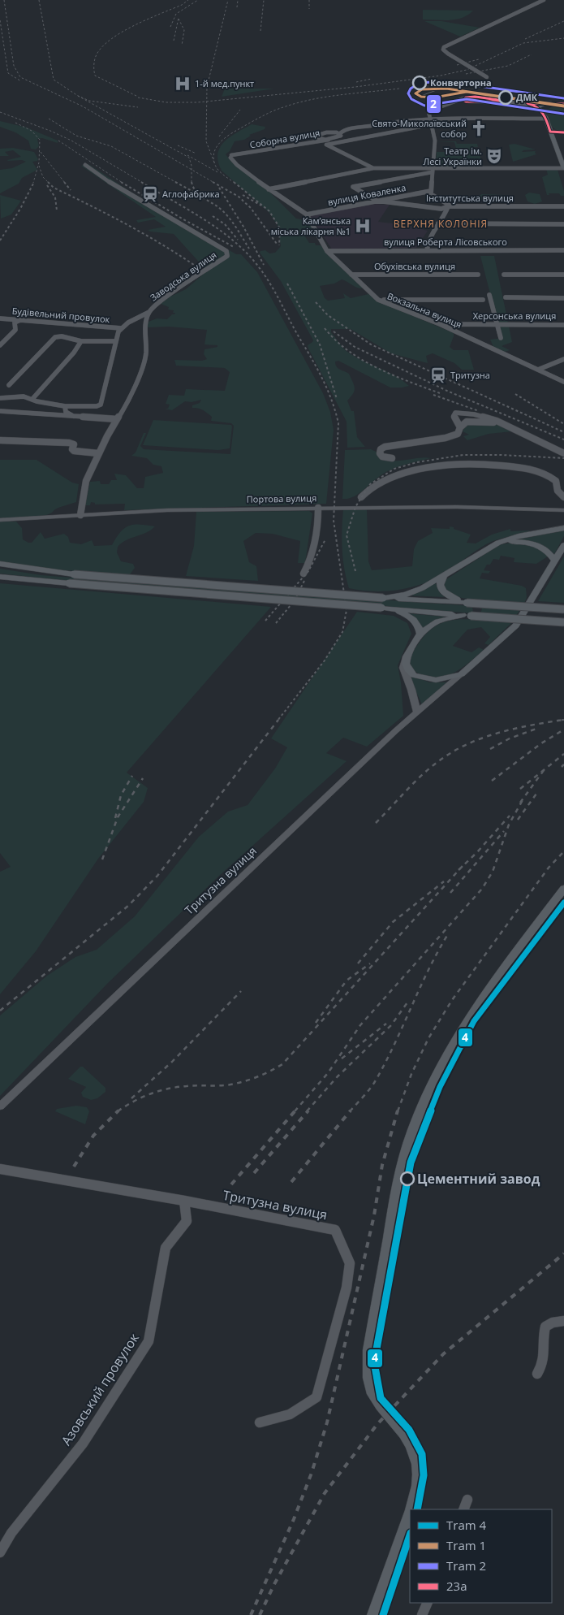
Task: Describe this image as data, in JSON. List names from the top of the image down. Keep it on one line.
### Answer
{"streets":{"street":["Соборна вулиця","вулиця Коваленка","Інститутська вулиця","вулиця Роберта Лісовського","Обухівська вулиця","Заводська вулиця","Вокзальна вулиця","Будівельний провулок","Херсонська вулиця","Портова вулиця","Тритузна вулиця","Азовський провулок"]},"crossings":[["Соборна вулиця","Вокзальна вулиця"],["вулиця Коваленка","Інститутська вулиця"],["вулиця Коваленка","Вокзальна вулиця"],["вулиця Роберта Лісовського","Вокзальна вулиця"],["Обухівська вулиця","Вокзальна вулиця"],["Заводська вулиця","Портова вулиця"],["Вокзальна вулиця","Херсонська вулиця"],["Тритузна вулиця","Азовський провулок"]],"districts":["ВЕРХНЯ КОЛОНІЯ"],"places":{"other":["Конверторна","ДМК","Цементний завод"],"hospital":["1-й мед.пункт","Кам’янська міська лікарня №1"],"church":["Свято-Миколаївський собор"],"theatre":["Театр ім. Лесі Українки"],"station":["Аглофабрика","Тритузна"]},"lines":["tram line 2","tram line 1","transit line 23а","tram line 4"],"legend":["Tram 4","Tram 1","Tram 2","23а"]}
